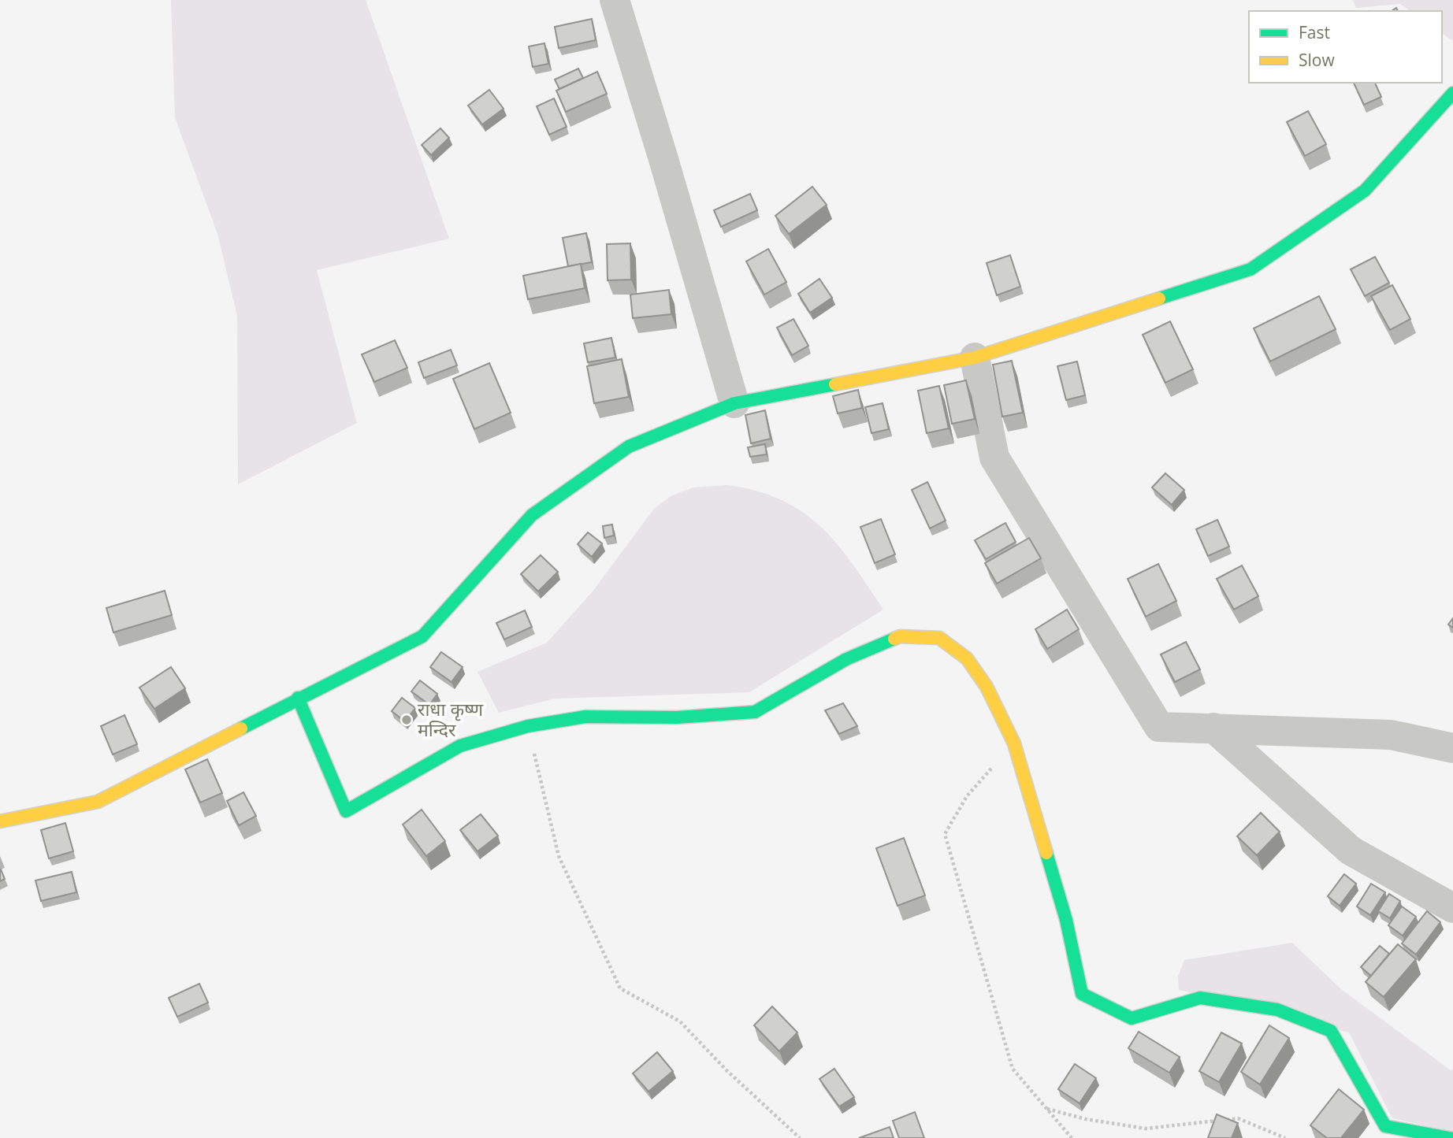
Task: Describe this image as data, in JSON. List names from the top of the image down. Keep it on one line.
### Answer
{"places":["राधा कृष्ण मन्दिर"],"legend":["Fast","Slow"]}
